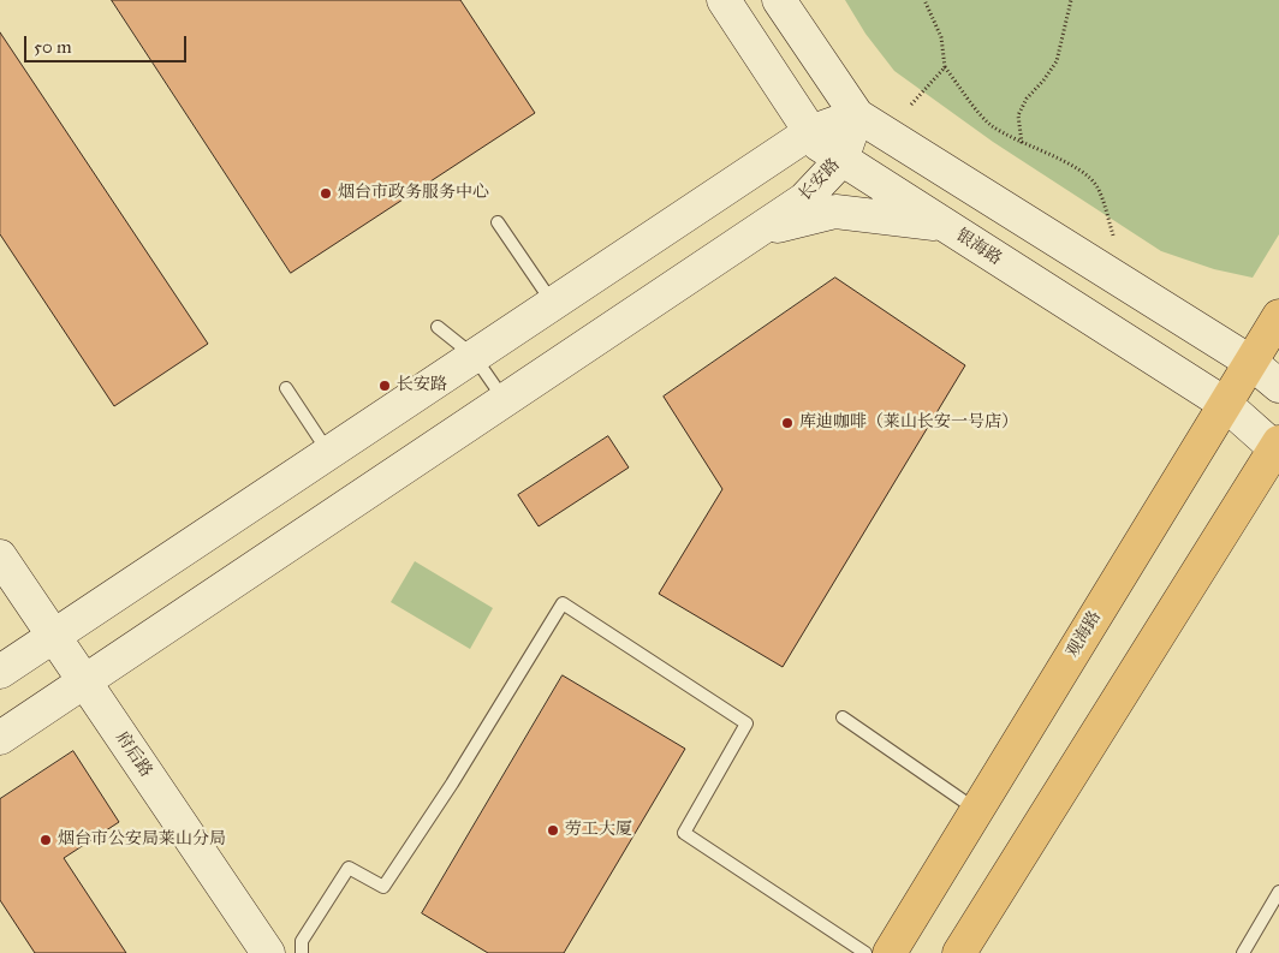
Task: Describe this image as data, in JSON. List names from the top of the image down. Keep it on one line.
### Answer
{"streets":{"main road":["观海路"],"street":["长安路","银海路","府后路"]},"crossings":[["长安路","银海路"],["长安路","府后路"],["银海路","观海路"]],"places":["烟台市政务服务中心","长安路","库迪咖啡（莱山长安一号店）","劳工大厦","烟台市公安局莱山分局"],"scale_bar":"50 m"}
